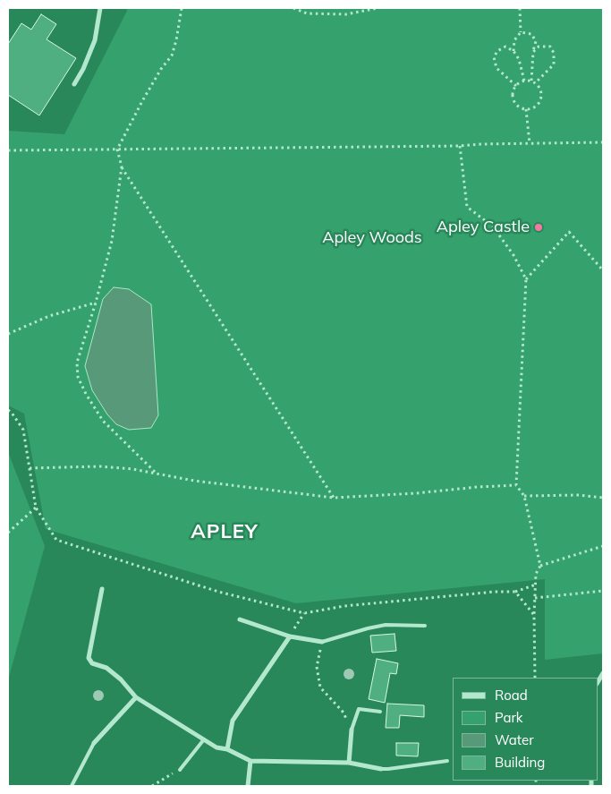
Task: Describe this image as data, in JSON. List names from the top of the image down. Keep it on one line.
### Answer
{"districts":["APLEY"],"parks":["Apley Woods"],"places":["Apley Castle"],"legend":["Road","Park","Water","Building"]}
